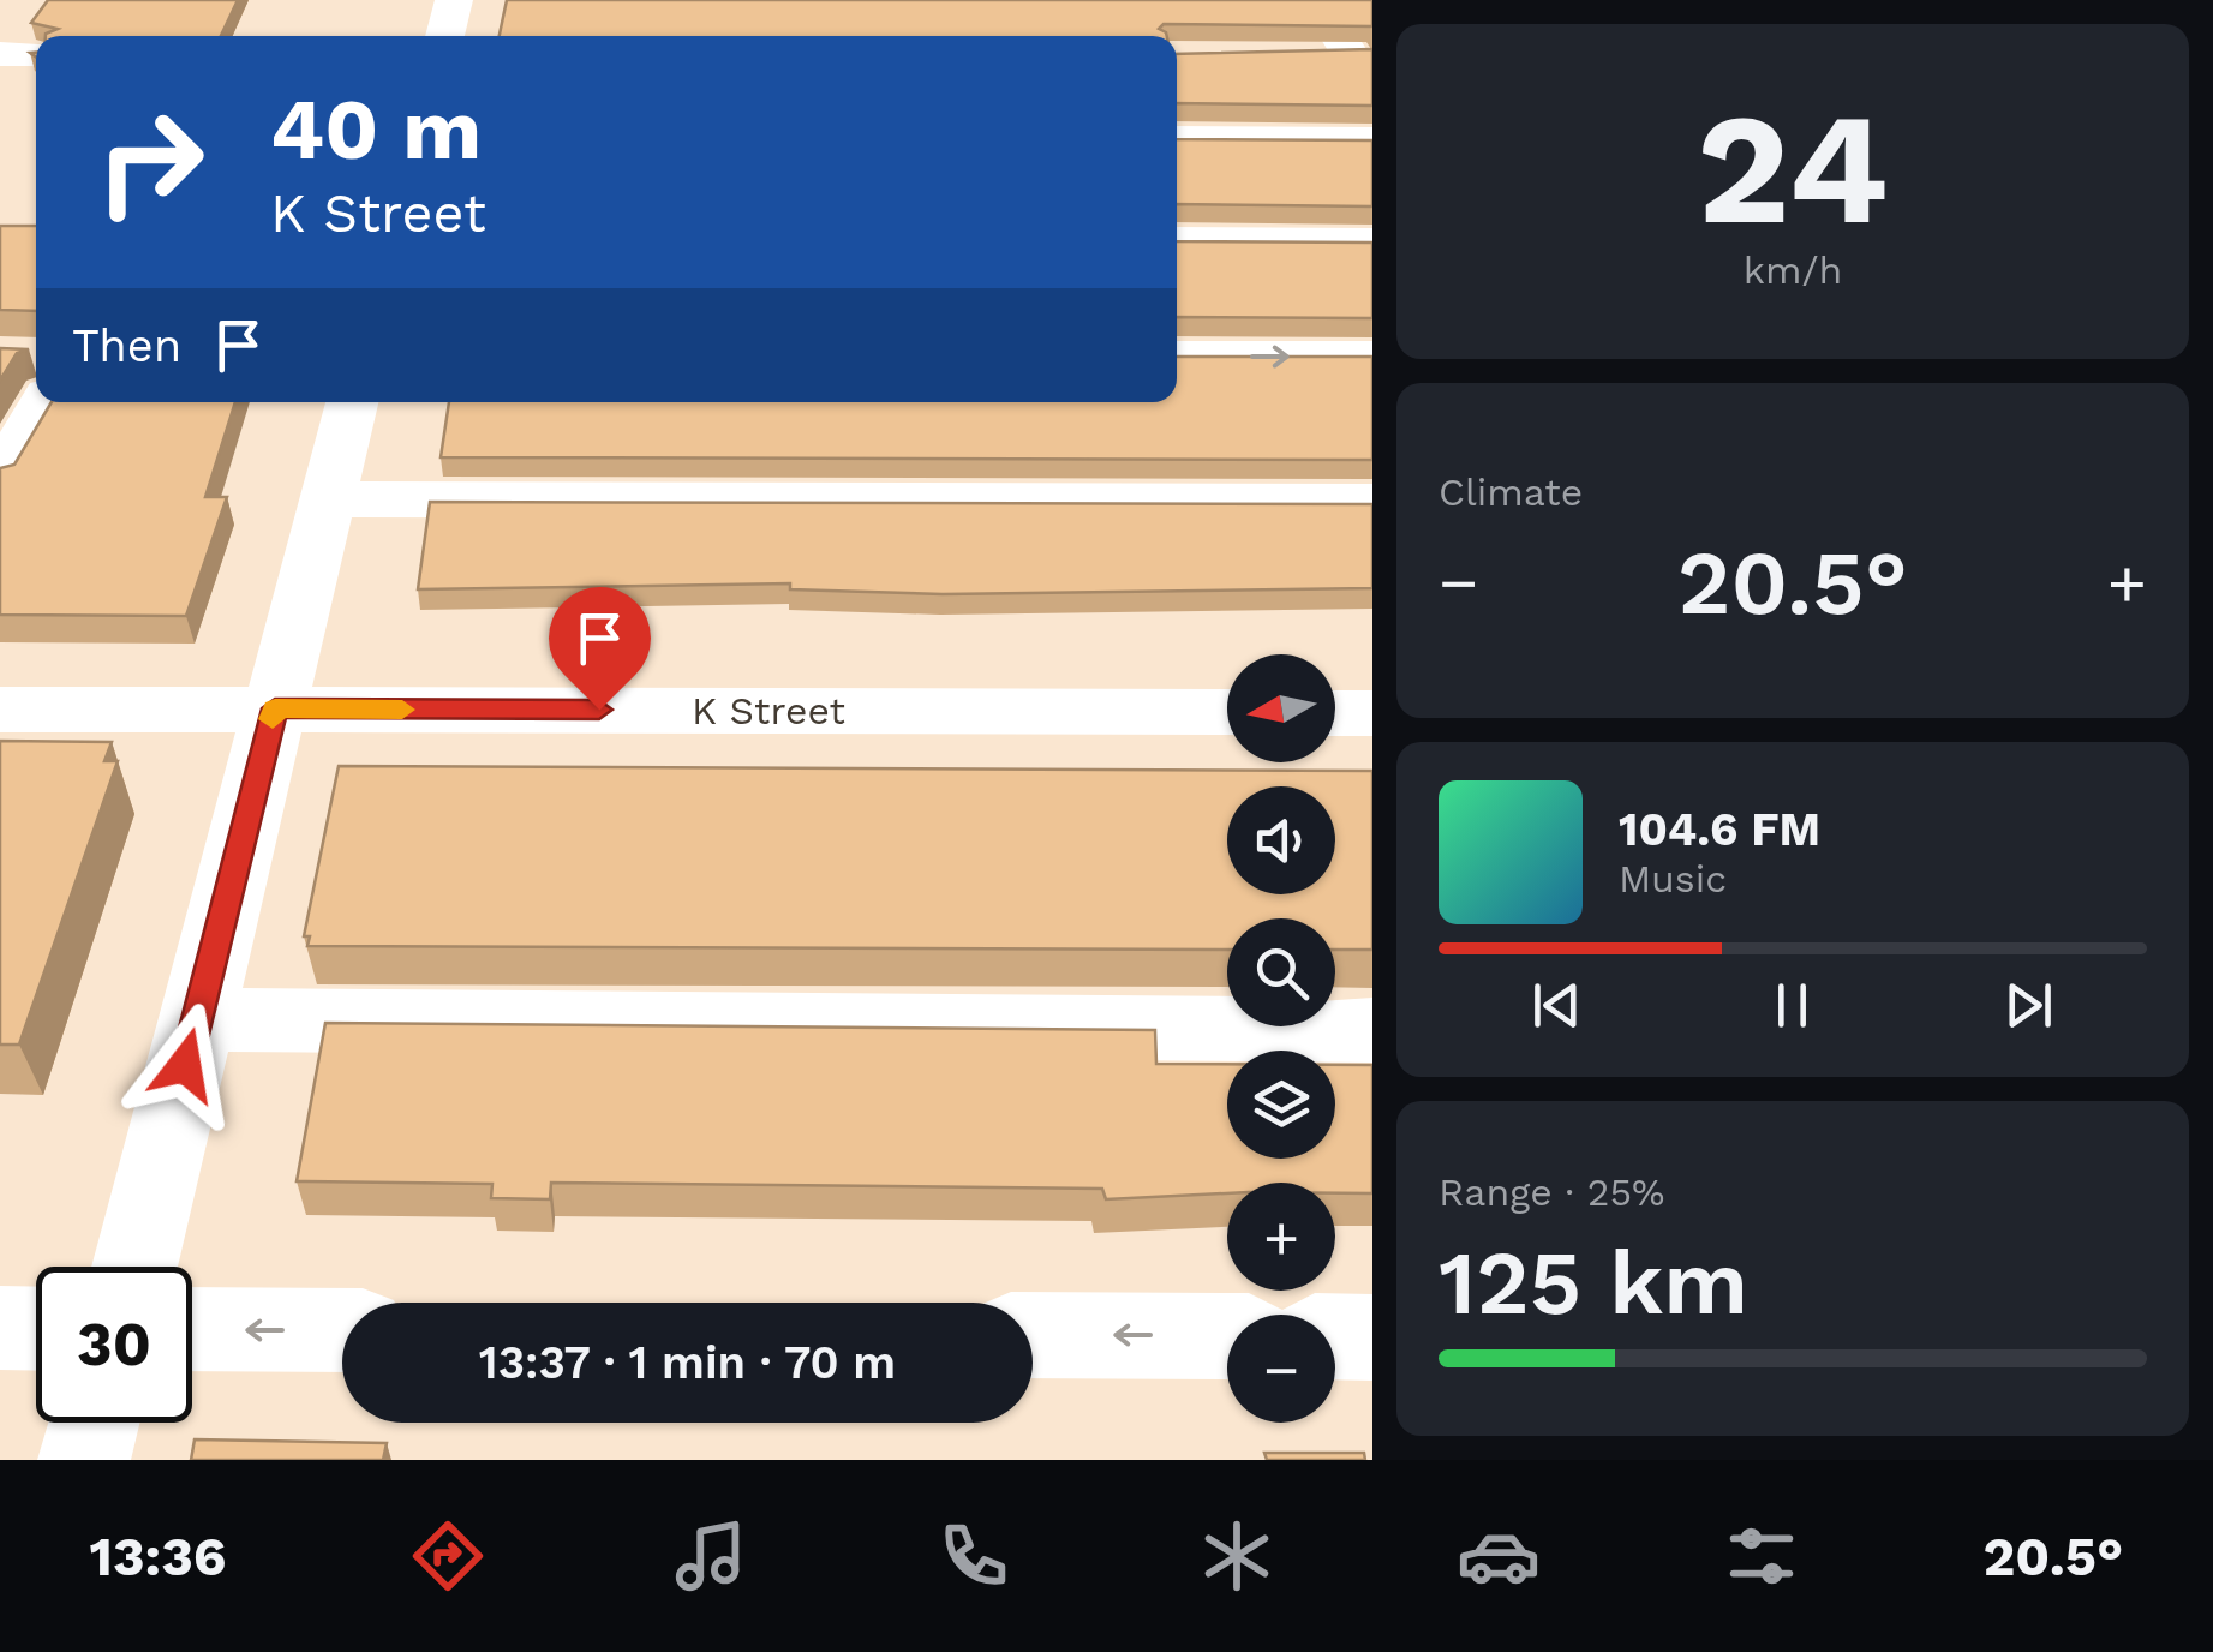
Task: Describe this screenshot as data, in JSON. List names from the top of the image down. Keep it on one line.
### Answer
{"streets":{"street":["K Street"]},"north":"left","page":{"tile":[["24","km/h"],"Climate",["Range · 25%","125 km"]],"turn":["40 m","K Street"],"then":"Then","heat":["−","20.5°","+"],"map_buttons":["+","−"],"song":["104.6 FM","Music"],"limit":"30","trip":"13:37 · 1 min · 70 m","tabs":["13:36","20.5°"]}}
